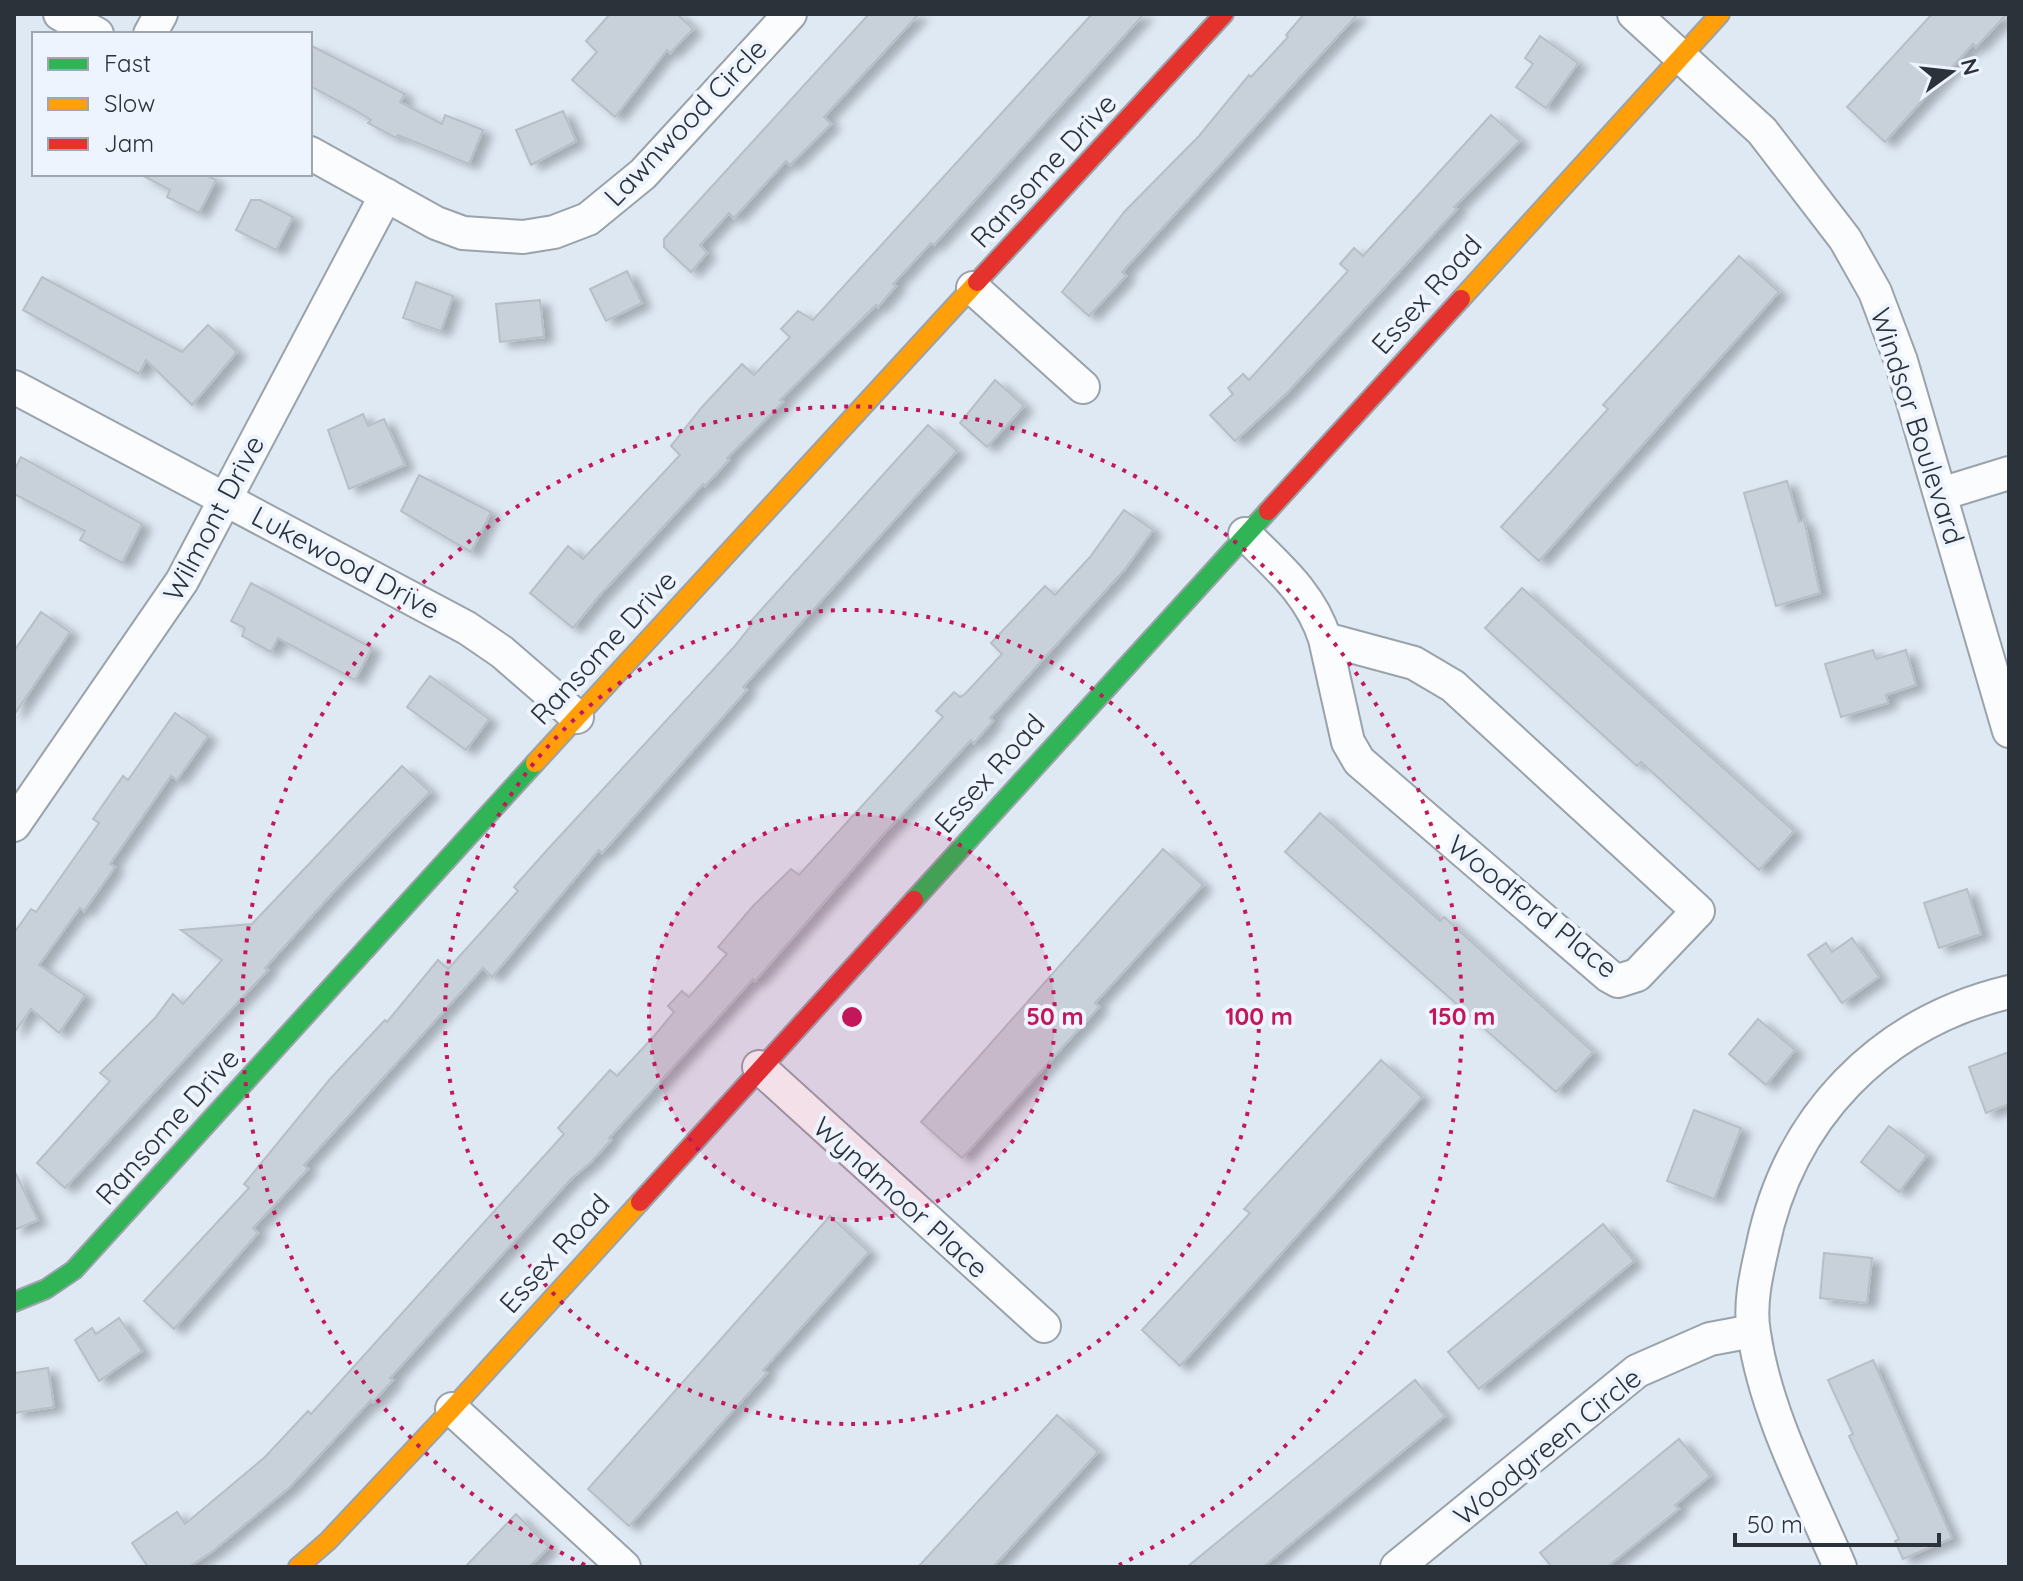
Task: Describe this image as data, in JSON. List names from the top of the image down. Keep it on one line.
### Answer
{"streets":{"street":["Lawnwood Circle","Ransome Drive","Essex Road","Windsor Boulevard","Wilmont Drive","Lukewood Drive","Woodford Place","Wyndmoor Place","Woodgreen Circle"]},"crossings":[["Lawnwood Circle","Wilmont Drive"],["Ransome Drive","Lukewood Drive"],["Essex Road","Windsor Boulevard"],["Essex Road","Woodford Place"],["Essex Road","Wyndmoor Place"],["Wilmont Drive","Lukewood Drive"]],"legend":["Fast","Slow","Jam"],"scale_bar":"50 m","north":"right","rings":["50 m","100 m","150 m"]}
